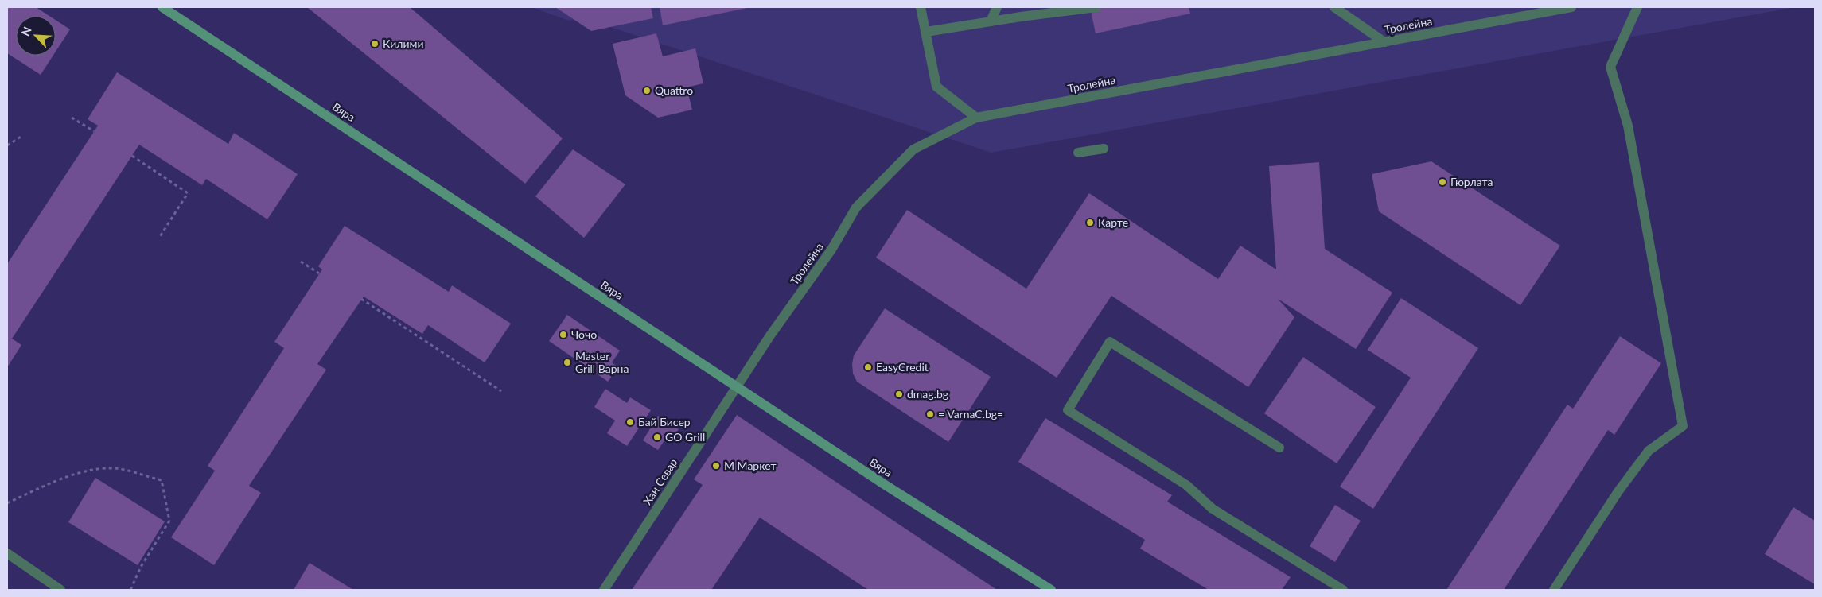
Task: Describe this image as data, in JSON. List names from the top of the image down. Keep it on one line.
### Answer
{"streets":{"street":["Тролейна","Вяра","Хан Севар"]},"crossings":[["Тролейна","Вяра"],["Тролейна","Хан Севар"],["Вяра","Хан Севар"]],"places":["Килими","Quattro","Гюрлата","Карте","Чочо","Master Grill Варна","EasyCredit","dmag.bg","= VarnaC.bg=","Бай Бисер","GO Grill","М Маркет"],"north":"top left"}
